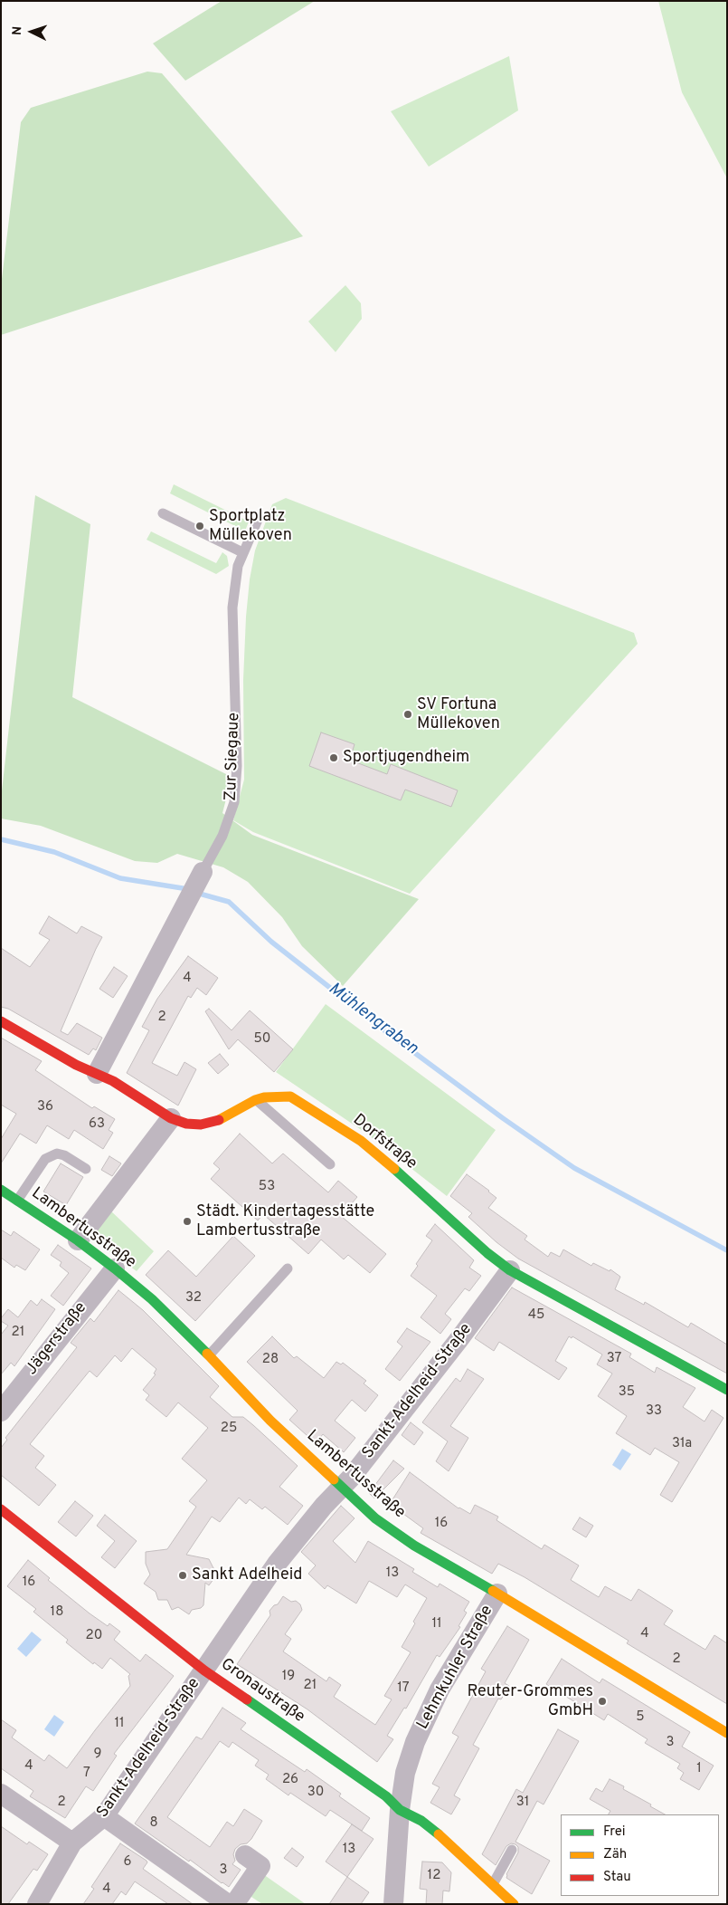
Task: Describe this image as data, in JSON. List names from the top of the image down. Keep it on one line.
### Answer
{"streets":{"street":["Zur Siegaue","Dorfstraße","Lambertusstraße","Jägerstraße","Sankt-Adelheid-Straße","Lehmkuhler Straße","Gronaustraße"]},"crossings":[["Zur Siegaue","Dorfstraße"],["Dorfstraße","Sankt-Adelheid-Straße"],["Lambertusstraße","Jägerstraße"],["Lambertusstraße","Sankt-Adelheid-Straße"],["Lambertusstraße","Lehmkuhler Straße"],["Sankt-Adelheid-Straße","Gronaustraße"],["Lehmkuhler Straße","Gronaustraße"]],"water":["Mühlengraben"],"places":["Sportplatz Müllekoven","SV Fortuna Müllekoven","Sportjugendheim","Städt. Kindertagesstätte Lambertusstraße","Sankt Adelheid","Reuter-Grommes GmbH"],"house_numbers":["4","2","50","36","63","53","32","45","21","37","28","35","33","25","31a","16","13","16","18","11","4","20","2","19","21","17","5","11","3","9","4","1","7","26","30","2","31","8","13","6","3","12","4"],"legend":["Frei","Zäh","Stau"],"north":"left"}
